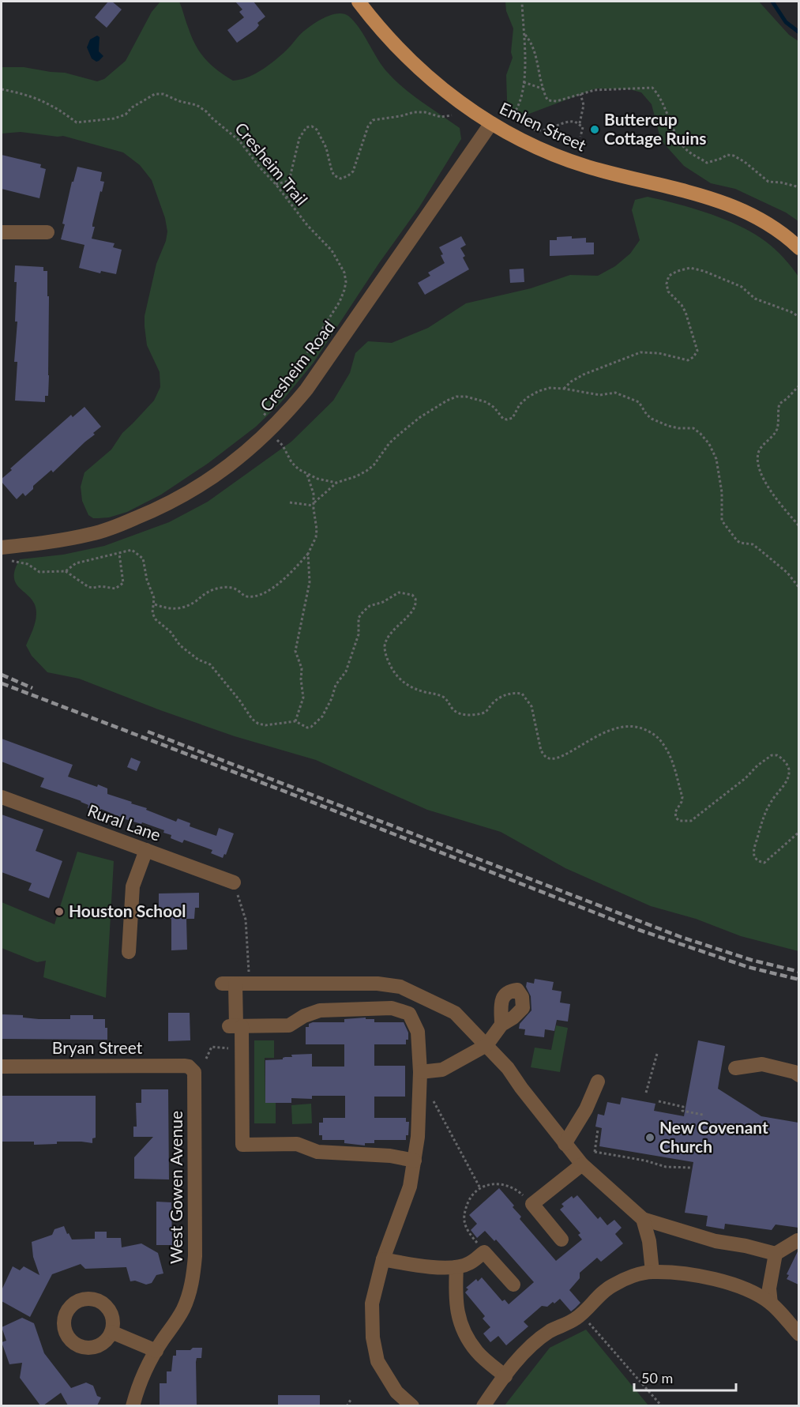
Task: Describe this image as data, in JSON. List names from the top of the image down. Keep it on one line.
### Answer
{"streets":{"main road":["Emlen Street"],"street":["Cresheim Road","Rural Lane","Bryan Street","West Gowen Avenue"],"path":["Cresheim Trail"]},"crossings":[["Emlen Street","Cresheim Road"],["Bryan Street","West Gowen Avenue"]],"places":["Buttercup Cottage Ruins","Houston School","New Covenant Church"],"scale_bar":"50 m"}
